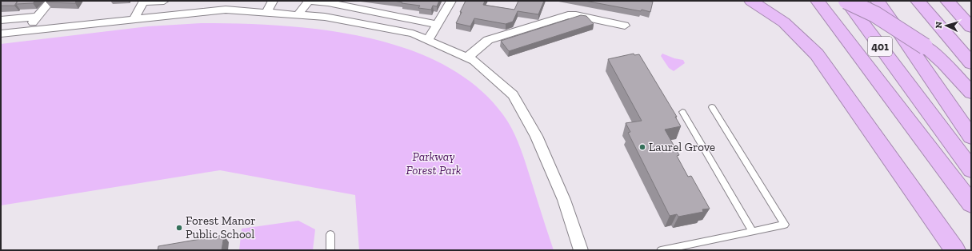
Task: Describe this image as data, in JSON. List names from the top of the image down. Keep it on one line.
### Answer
{"streets":{"highway":["401"]},"parks":["Parkway Forest Park"],"places":["Laurel Grove","Forest Manor Public School"],"north":"left"}
